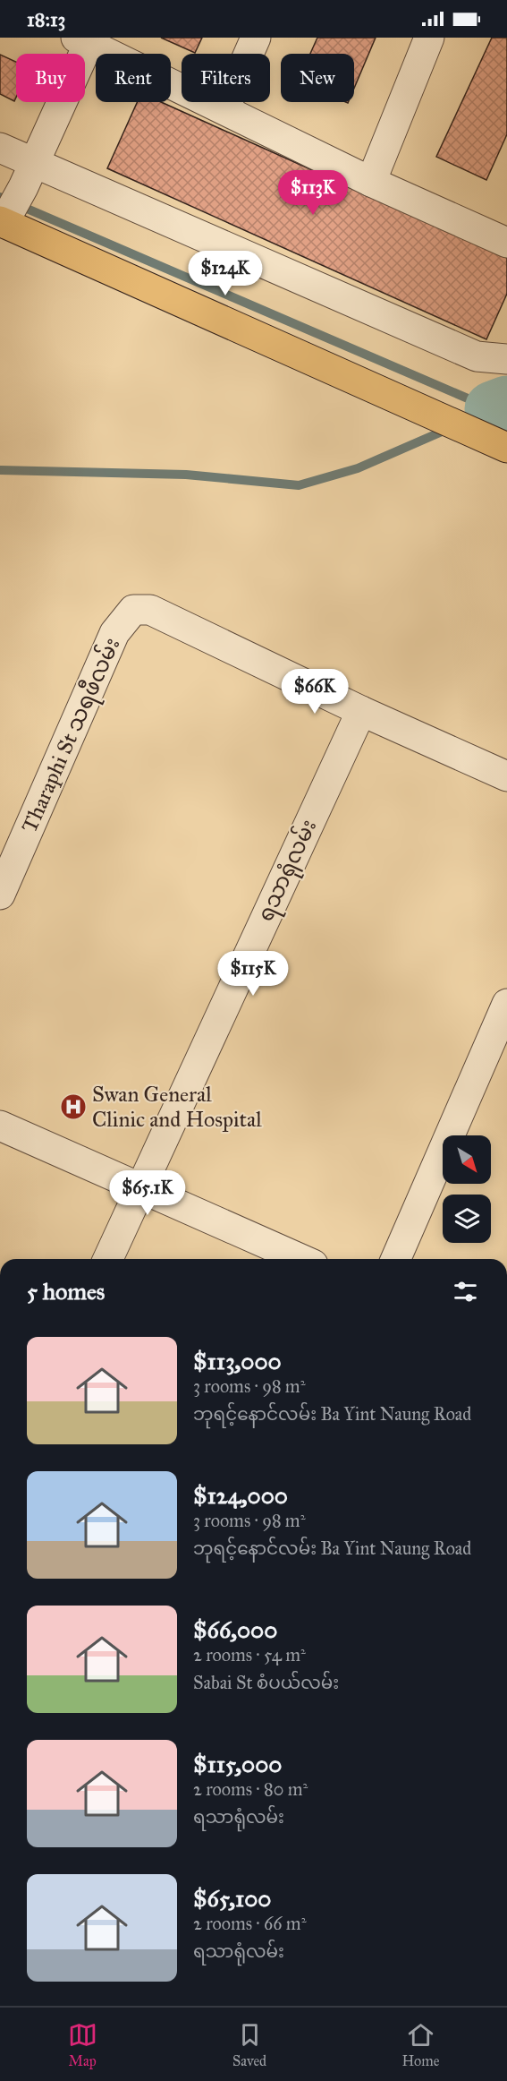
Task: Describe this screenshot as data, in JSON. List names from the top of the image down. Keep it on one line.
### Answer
{"streets":{"street":["Tharaphi St သရဖီလမ်း","ရသာရုံလမ်း"]},"crossings":[["Tharaphi St သရဖီလမ်း","ရသာရုံလမ်း"]],"places":{"hospital":["Swan General Clinic and Hospital"]},"north":"bottom right","page":{"status":"18:13","chip":["Buy","Rent","Filters","New"],"price":["$113K","$124K","$66K","$115K","$65.1K"],"heading":"5 homes","list":[{"name":"$113,000","note":"3 rooms · 98 m² · ဘုရင့်နောင်လမ်း Ba Yint Naung Road"},{"name":"$124,000","note":"3 rooms · 98 m² · ဘုရင့်နောင်လမ်း Ba Yint Naung Road"},{"name":"$66,000","note":"2 rooms · 54 m² · Sabai St စံပယ်လမ်း"},{"name":"$115,000","note":"2 rooms · 80 m² · ရသာရုံလမ်း"},{"name":"$65,100","note":"2 rooms · 66 m² · ရသာရုံလမ်း"}],"tabs":["Map","Saved","Home"]}}
